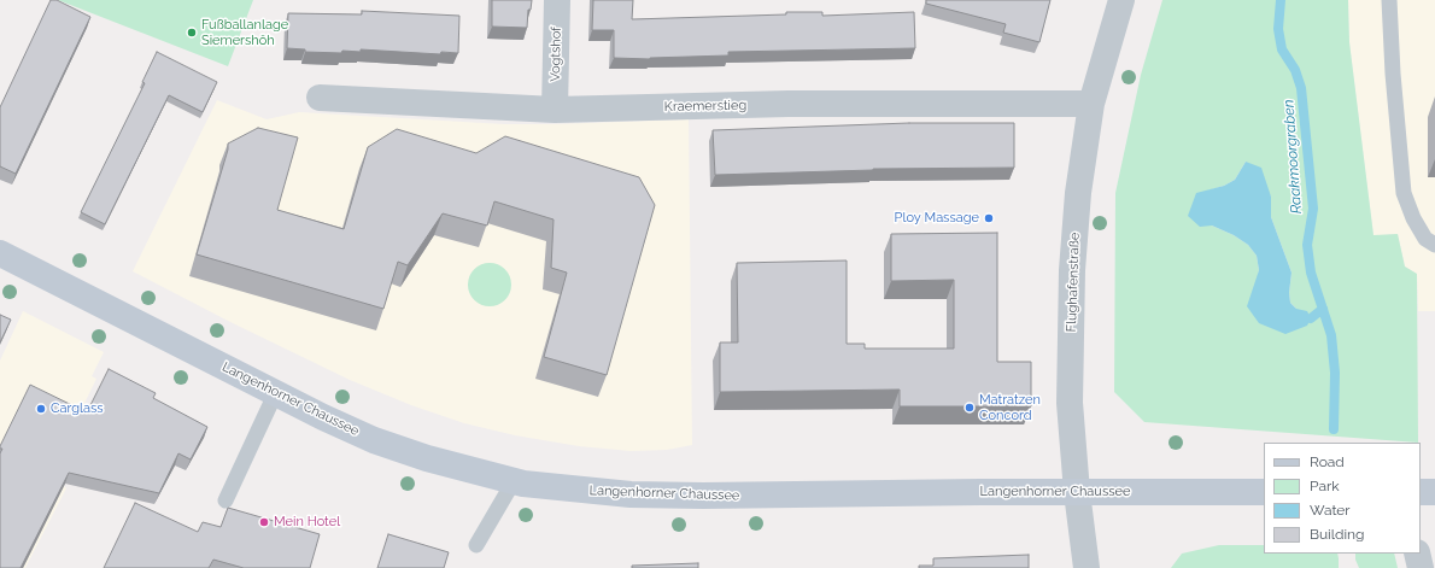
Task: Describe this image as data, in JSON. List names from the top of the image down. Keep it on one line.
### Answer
{"streets":{"main road":["Langenhorner Chaussee"],"street":["Vogtshof","Kraemerstieg","Flughafenstraße"]},"crossings":[["Vogtshof","Kraemerstieg"],["Kraemerstieg","Flughafenstraße"],["Flughafenstraße","Langenhorner Chaussee"]],"water":["Raakmoorgraben"],"places":["Fußballanlage Siemershöh","Ploy Massage","Matratzen Concord","Carglass","Mein Hotel"],"legend":["Road","Park","Water","Building"]}
